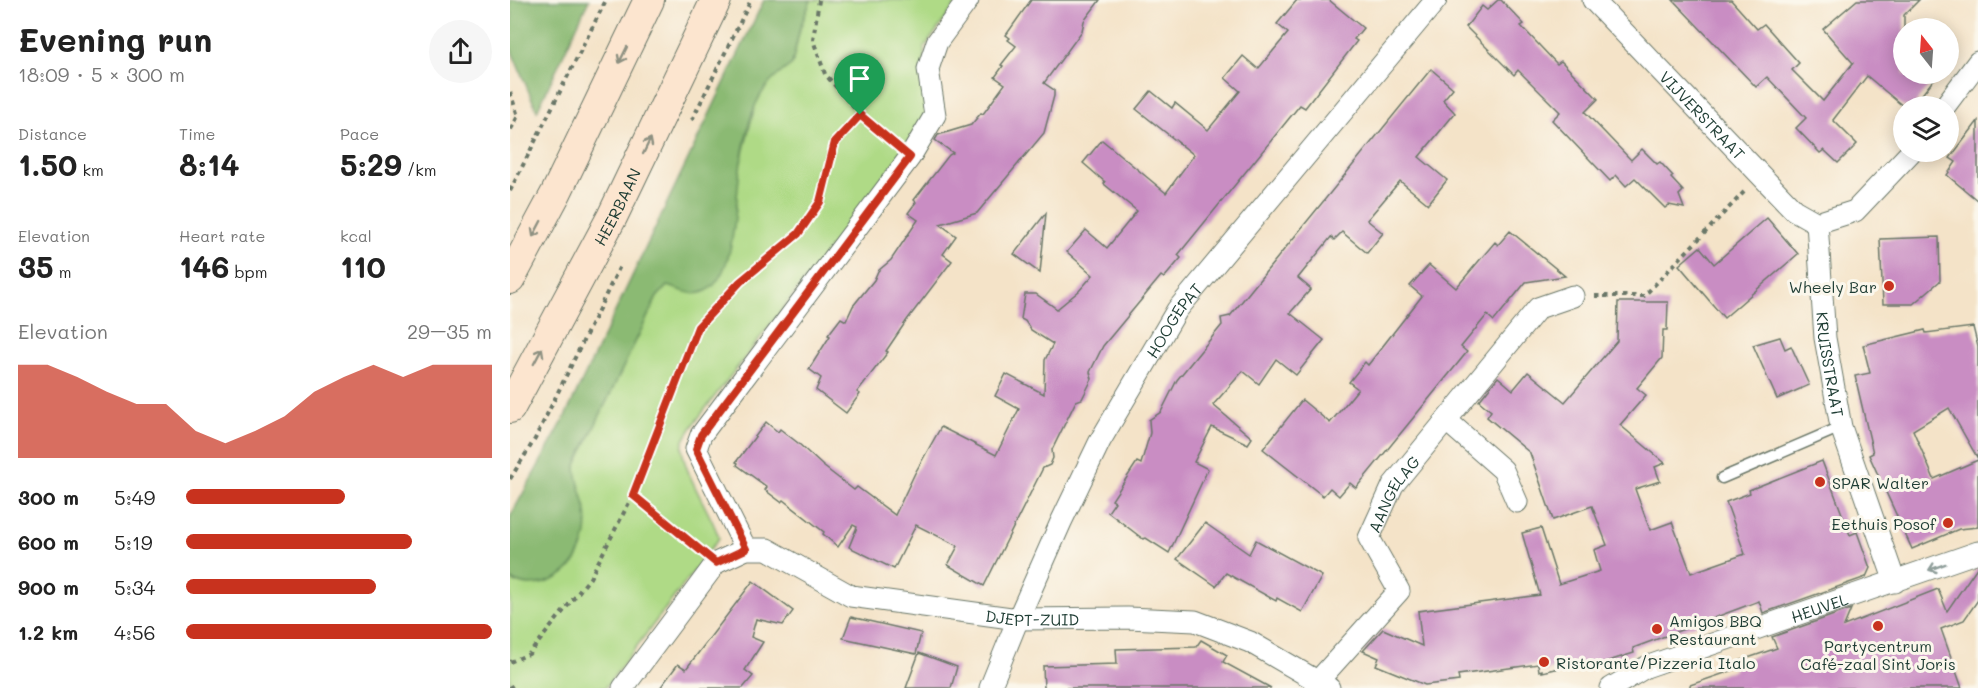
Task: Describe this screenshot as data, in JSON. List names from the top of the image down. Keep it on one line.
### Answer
{"streets":{"main road":["HEERBAAN"],"street":["VIJVERSTRAAT","HOOGEPAT","KRUISSTRAAT","AANGELAG","HEUVEL","DJEPT-ZUID"]},"crossings":[["VIJVERSTRAAT","KRUISSTRAAT"],["HOOGEPAT","DJEPT-ZUID"],["KRUISSTRAAT","HEUVEL"],["AANGELAG","DJEPT-ZUID"]],"places":["Wheely Bar","SPAR Walter","Eethuis Posof","Partycentrum Café-zaal Sint Joris","Amigos BBQ Restaurant","Ristorante/Pizzeria Italo"],"north":"top","page":{"heading":["Evening run","18:09 · 5 × 300 m"],"stats":[["Distance","1.50 km"],["Time","8:14"],["Pace","5:29 /km"],["Elevation","35 m"],["Heart rate","146 bpm"],["kcal","110"]],"chart":["Elevation","29–35 m"],"list":[{"name":"300 m","note":"5:49"},{"name":"600 m","note":"5:19"},{"name":"900 m","note":"5:34"},{"name":"1.2 km","note":"4:56"}]}}
